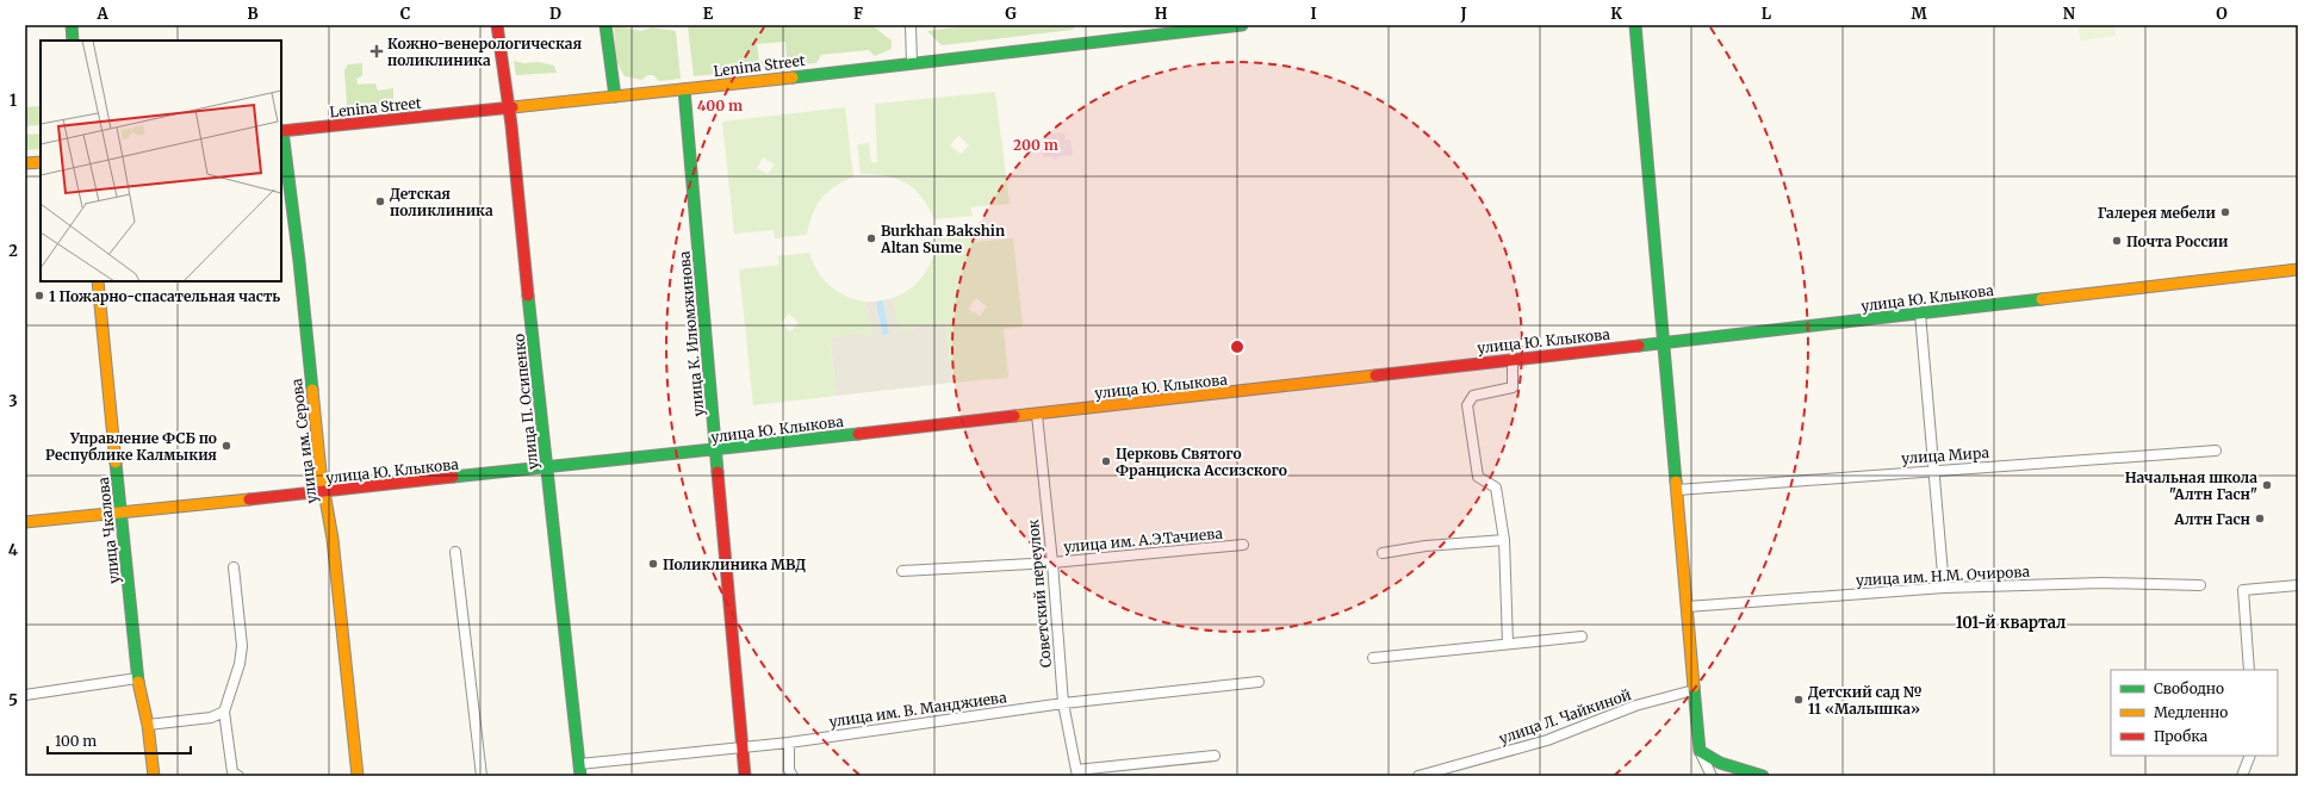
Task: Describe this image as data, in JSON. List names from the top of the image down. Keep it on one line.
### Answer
{"streets":{"main road":["Lenina Street","улица Ю. Клыкова","улица К. Илюмжинова","улица П. Осипенко","улица им. Серова","улица Чкалова"],"street":["улица Мира","улица им. А.Э.Тачиева","улица им. Н.М. Очирова","Советский переулок","улица им. В. Манджиева","улица Л. Чайкиной"]},"crossings":[["Lenina Street","улица К. Илюмжинова"],["Lenina Street","улица П. Осипенко"],["Lenina Street","улица им. Серова"],["улица Ю. Клыкова","улица К. Илюмжинова"],["улица Ю. Клыкова","улица П. Осипенко"],["улица Ю. Клыкова","улица им. Серова"],["улица Ю. Клыкова","улица Чкалова"],["улица Ю. Клыкова","Советский переулок"],["улица К. Илюмжинова","улица им. В. Манджиева"],["улица П. Осипенко","улица им. В. Манджиева"],["улица им. А.Э.Тачиева","Советский переулок"],["Советский переулок","улица им. В. Манджиева"]],"districts":["101-й квартал"],"places":{"health":["Кожно-венерологическая поликлиника"],"other":["Детская поликлиника","Галерея мебели","Burkhan Bakshin Altan Sume","Почта России","1 Пожарно-спасательная часть","Управление ФСБ по Республике Калмыкия","Церковь Святого Франциска Ассизского","Начальная школа \"Алтн Гасн\"","Алтн Гасн","Поликлиника МВД","Детский сад № 11 «Малышка»"]},"legend":["Свободно","Медленно","Пробка"],"scale_bar":"100 m","grid":{"columns":["A","B","C","D","E","F","G","H","I","J","K","L","M","N","O"],"rows":["1","2","3","4","5"]},"rings":["400 m","200 m"]}
